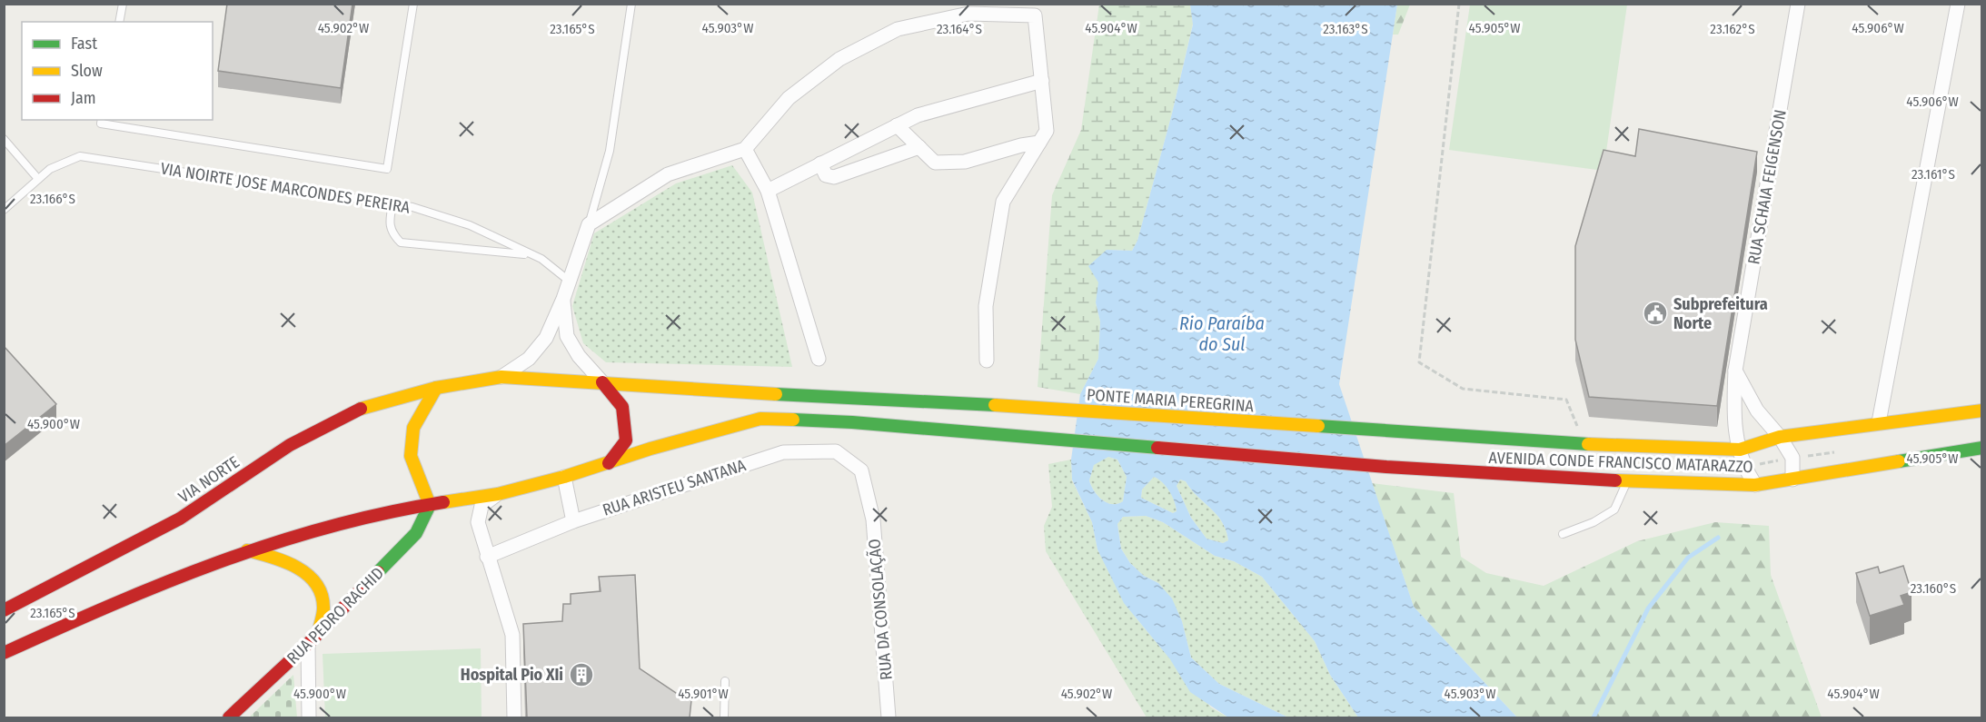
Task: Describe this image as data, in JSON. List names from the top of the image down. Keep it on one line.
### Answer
{"streets":{"main road":["PONTE MARIA PEREGRINA","AVENIDA CONDE FRANCISCO MATARAZZO","VIA NORTE","RUA PEDRO RACHID"],"street":["RUA SCHAIA FEIGENSON","RUA ARISTEU SANTANA","RUA DA CONSOLAÇÃO"],"lane":["VIA NOIRTE JOSE MARCONDES PEREIRA"]},"crossings":[["RUA SCHAIA FEIGENSON","AVENIDA CONDE FRANCISCO MATARAZZO"],["PONTE MARIA PEREGRINA","AVENIDA CONDE FRANCISCO MATARAZZO"],["PONTE MARIA PEREGRINA","VIA NORTE"],["RUA ARISTEU SANTANA","RUA DA CONSOLAÇÃO"]],"water":["Rio Paraíba do Sul"],"places":{"public building":["Subprefeitura Norte"],"building":["Hospital Pio XIi"]},"legend":["Fast","Slow","Jam"],"coordinates":["45.906°W","45.902°W","45.903°W","45.904°W","45.905°W","23.165°S","23.164°S","23.163°S","23.162°S","23.161°S","23.166°S","45.900°W","23.160°S","45.901°W"]}
